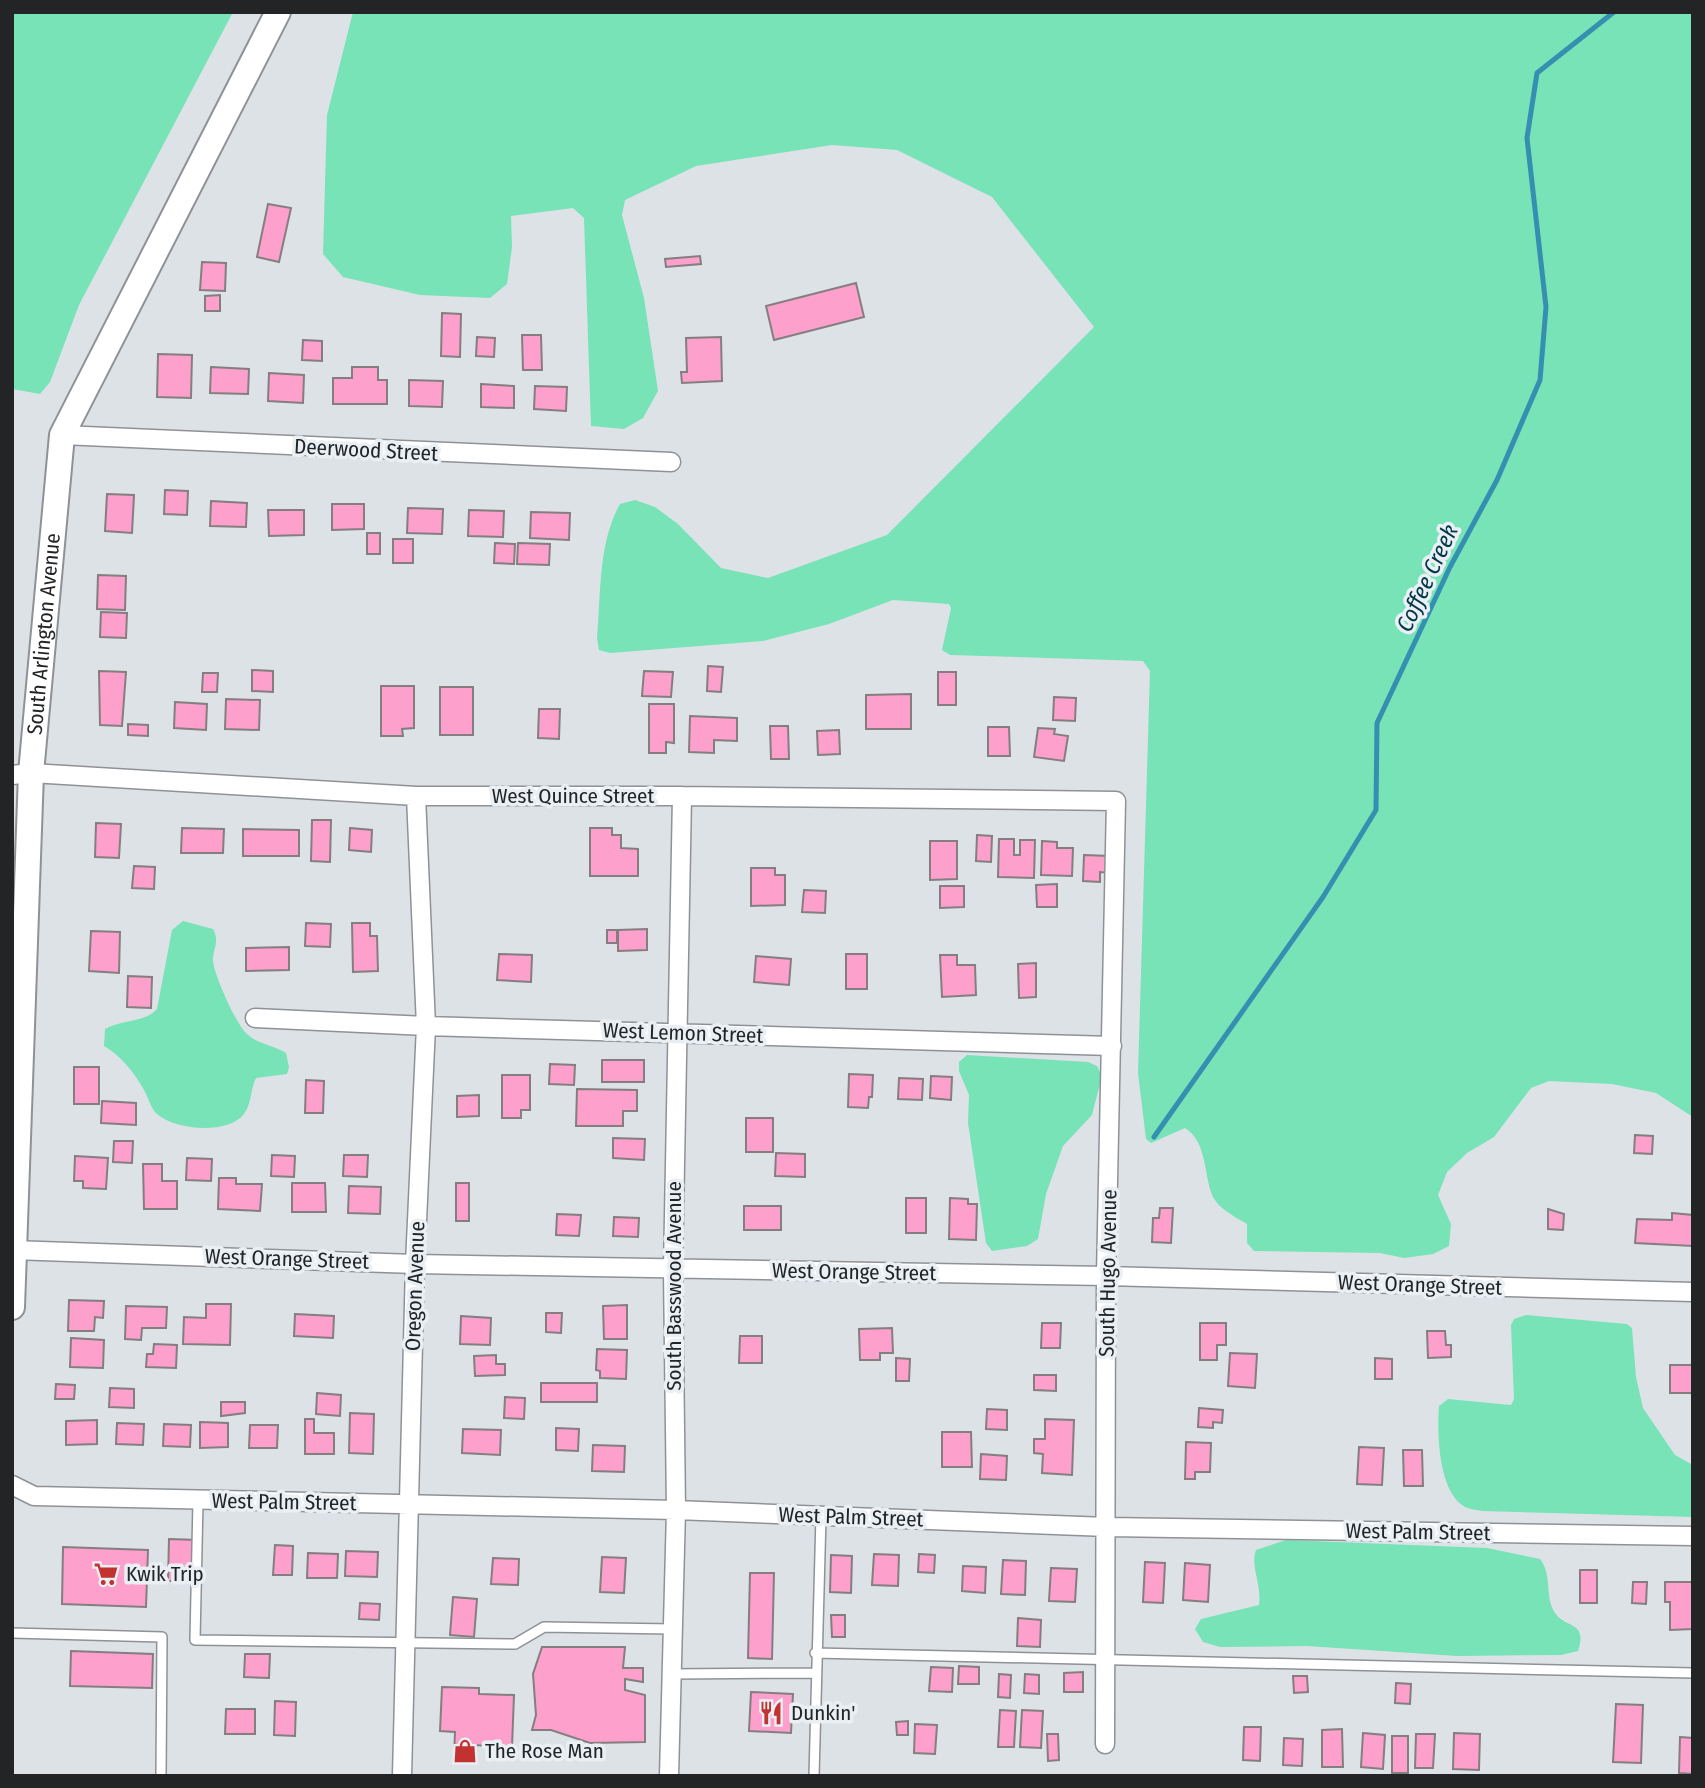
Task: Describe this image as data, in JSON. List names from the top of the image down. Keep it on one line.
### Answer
{"streets":{"main road":["South Arlington Avenue"],"street":["Deerwood Street","West Quince Street","West Lemon Street","West Orange Street","South Hugo Avenue","Oregon Avenue","South Basswood Avenue","West Palm Street"]},"crossings":[["Deerwood Street","South Arlington Avenue"],["South Arlington Avenue","West Quince Street"],["South Arlington Avenue","West Orange Street"],["West Quince Street","South Hugo Avenue"],["West Quince Street","Oregon Avenue"],["West Quince Street","South Basswood Avenue"],["West Lemon Street","South Hugo Avenue"],["West Lemon Street","Oregon Avenue"],["West Lemon Street","South Basswood Avenue"],["West Orange Street","South Hugo Avenue"],["West Orange Street","Oregon Avenue"],["West Orange Street","South Basswood Avenue"],["South Hugo Avenue","West Palm Street"],["Oregon Avenue","West Palm Street"],["South Basswood Avenue","West Palm Street"]],"water":["Coffee Creek"],"places":{"supermarket":["Kwik Trip"],"restaurant":["Dunkin'"],"shop":["The Rose Man"]}}
